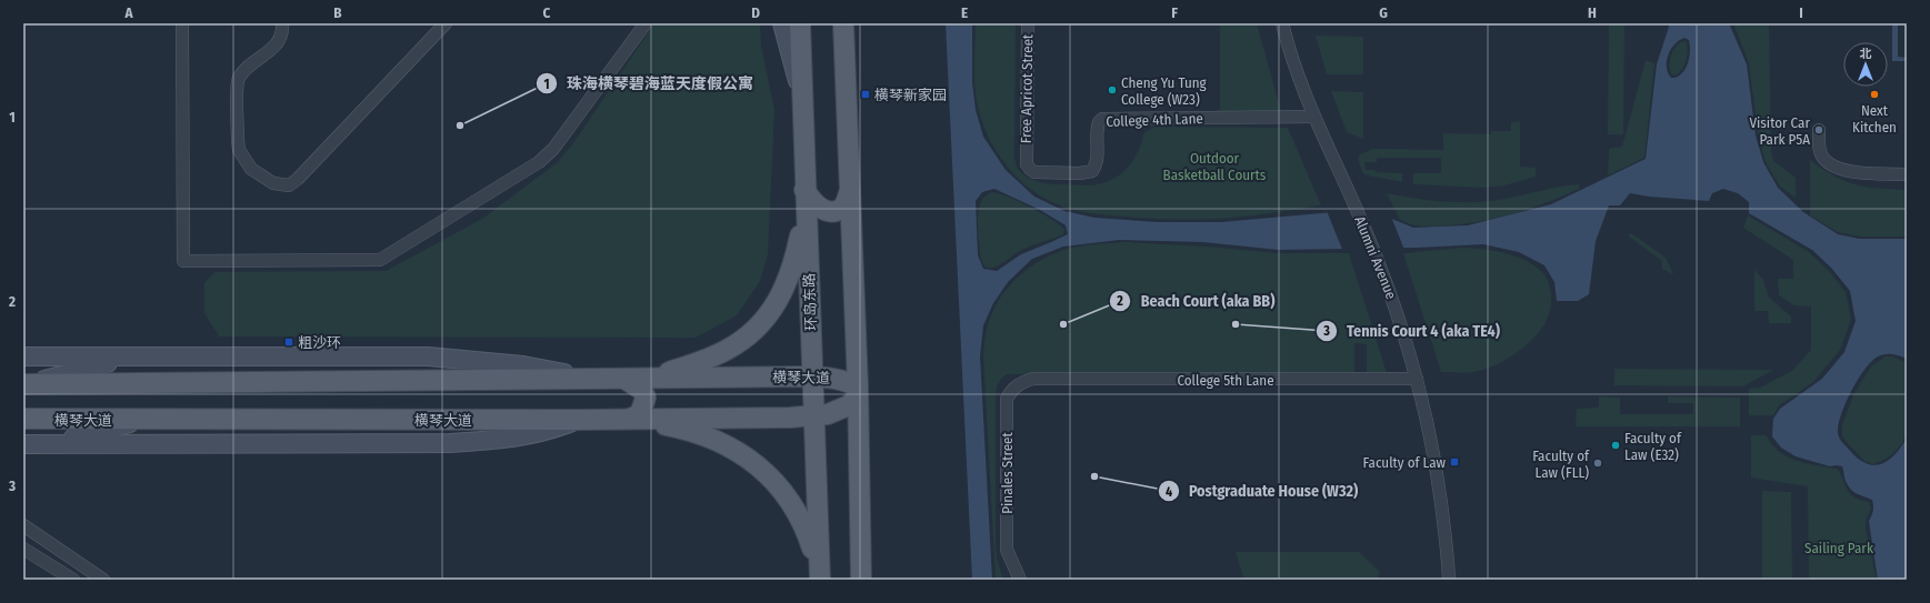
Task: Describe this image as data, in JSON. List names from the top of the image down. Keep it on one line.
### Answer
{"streets":{"main road":["环岛东路","横琴大道"],"street":["Free Apricot Street","College 4th Lane","Alumni Avenue","College 5th Lane","Pinales Street"]},"crossings":[["Free Apricot Street","College 4th Lane"],["College 4th Lane","Alumni Avenue"],["Alumni Avenue","College 5th Lane"],["环岛东路","横琴大道"],["College 5th Lane","Pinales Street"]],"parks":["Outdoor Basketball Courts","Sailing Park"],"places":{"other":["Cheng Yu Tung College (W23)","Next Kitchen","珠海横琴碧海蓝天度假公寓","Visitor Car Park P5A","Beach Court (aka BB)","Tennis Court 4 (aka TE4)","Faculty of Law (E32)","Faculty of Law (FLL)","Postgraduate House (W32)"],"transit":["横琴新家园","粗沙环","Faculty of Law"]},"north":"top","grid":{"columns":["A","B","C","D","E","F","G","H","I"],"rows":["1","2","3"]}}
